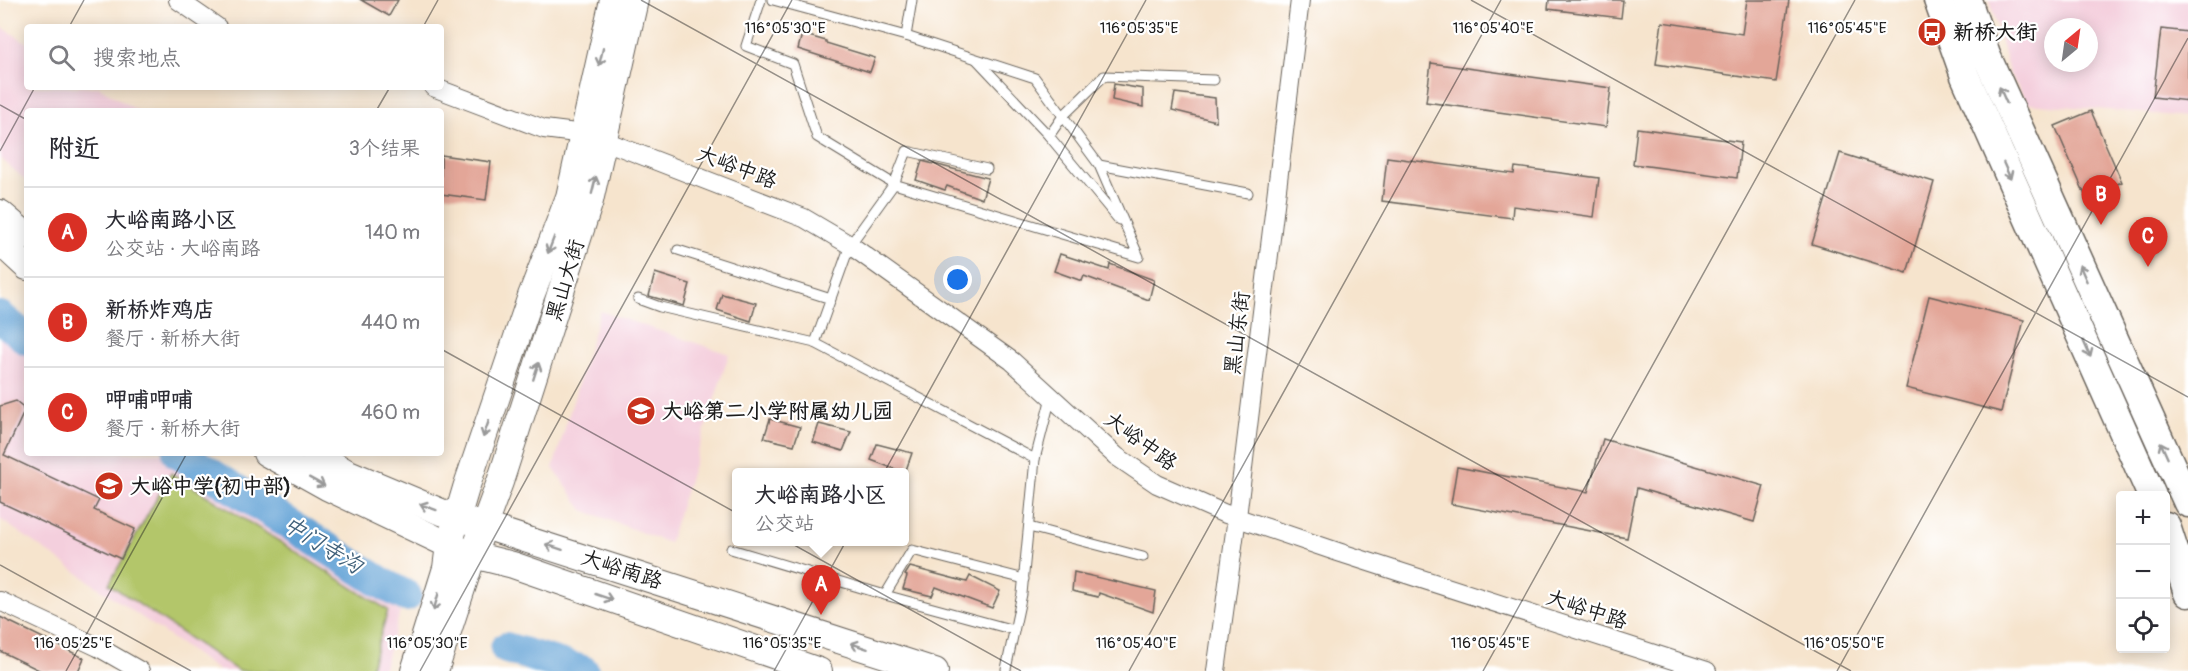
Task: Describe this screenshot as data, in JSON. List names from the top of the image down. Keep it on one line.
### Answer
{"streets":{"main road":["黑山大街","大峪南路"],"street":["大峪中路","黑山东街"]},"crossings":[["大峪中路","黑山大街"],["大峪中路","黑山东街"],["黑山大街","大峪南路"]],"water":["中门寺沟"],"places":{"bus stop":["新桥大街"],"school or university":["大峪第二小学附属幼儿园","大峪中学(初中部)"]},"north":"top right","page":{"search":"搜索地点","heading":["附近","3个结果"],"pins":["B","C","A"],"list":[{"mark":"A","name":"大峪南路小区","note":"公交站 · 大峪南路","value":"140 m"},{"mark":"B","name":"新桥炸鸡店","note":"餐厅 · 新桥大街","value":"440 m"},{"mark":"C","name":"呷哺呷哺","note":"餐厅 · 新桥大街","value":"460 m"}],"popup":["大峪南路小区","公交站"],"map_buttons":["+","−"]},"coordinates":["116°05'30\"E","116°05'35\"E","116°05'40\"E","116°05'45\"E","116°05'25\"E","116°05'50\"E"]}
